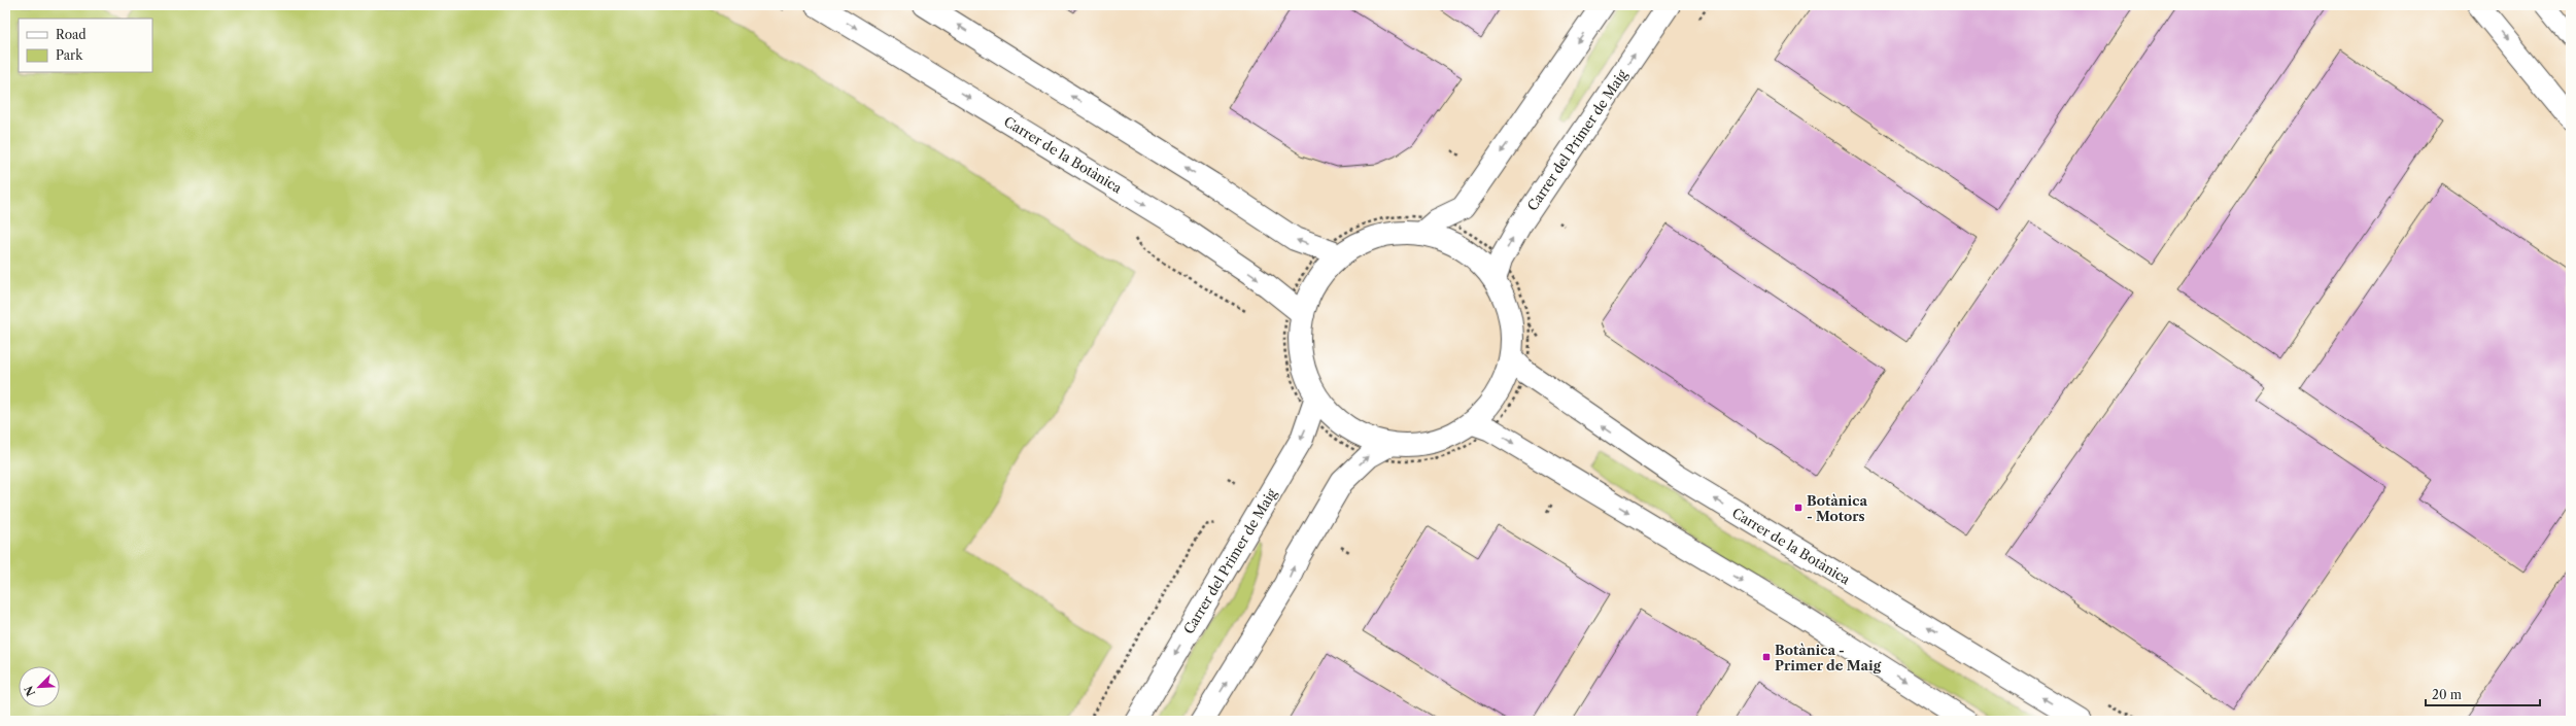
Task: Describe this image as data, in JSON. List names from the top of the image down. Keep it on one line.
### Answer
{"streets":{"street":["Carrer del Primer de Maig","Carrer de la Botànica"]},"places":{"transit":["Botànica - Motors","Botànica - Primer de Maig"]},"legend":["Road","Park"],"scale_bar":"20 m","north":"bottom left"}
